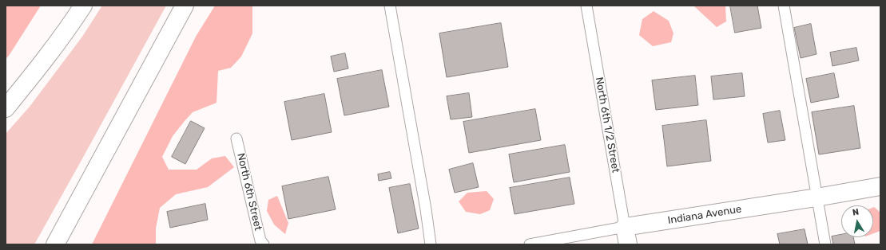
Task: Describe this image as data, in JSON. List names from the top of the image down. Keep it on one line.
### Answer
{"streets":{"main road":["North 6th 1/2 Street","Indiana Avenue"],"lane":["North 6th Street"]},"crossings":[["North 6th 1/2 Street","Indiana Avenue"]],"north":"top"}
